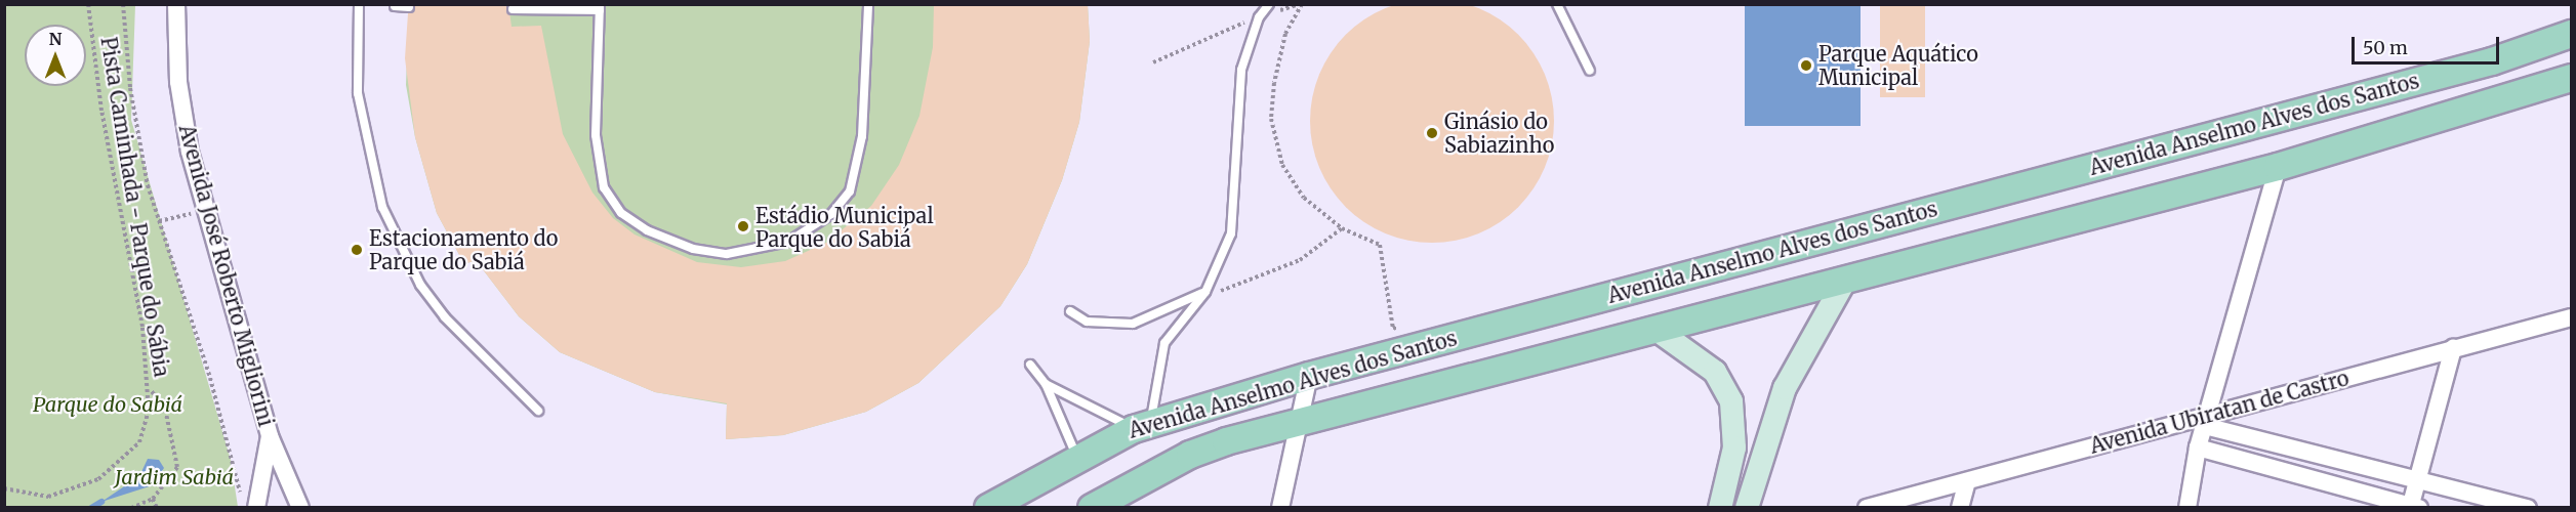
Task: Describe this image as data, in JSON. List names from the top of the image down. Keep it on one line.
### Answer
{"streets":{"main road":["Avenida Anselmo Alves dos Santos"],"street":["Avenida José Roberto Migliorini","Avenida Ubiratan de Castro"],"path":["Pista Caminhada - Parque do Sábia"]},"parks":["Parque do Sabiá","Jardim Sabiá"],"places":["Parque Aquático Municipal","Ginásio do Sabiazinho","Estádio Municipal Parque do Sabiá","Estacionamento do Parque do Sabiá"],"scale_bar":"50 m","north":"top"}
